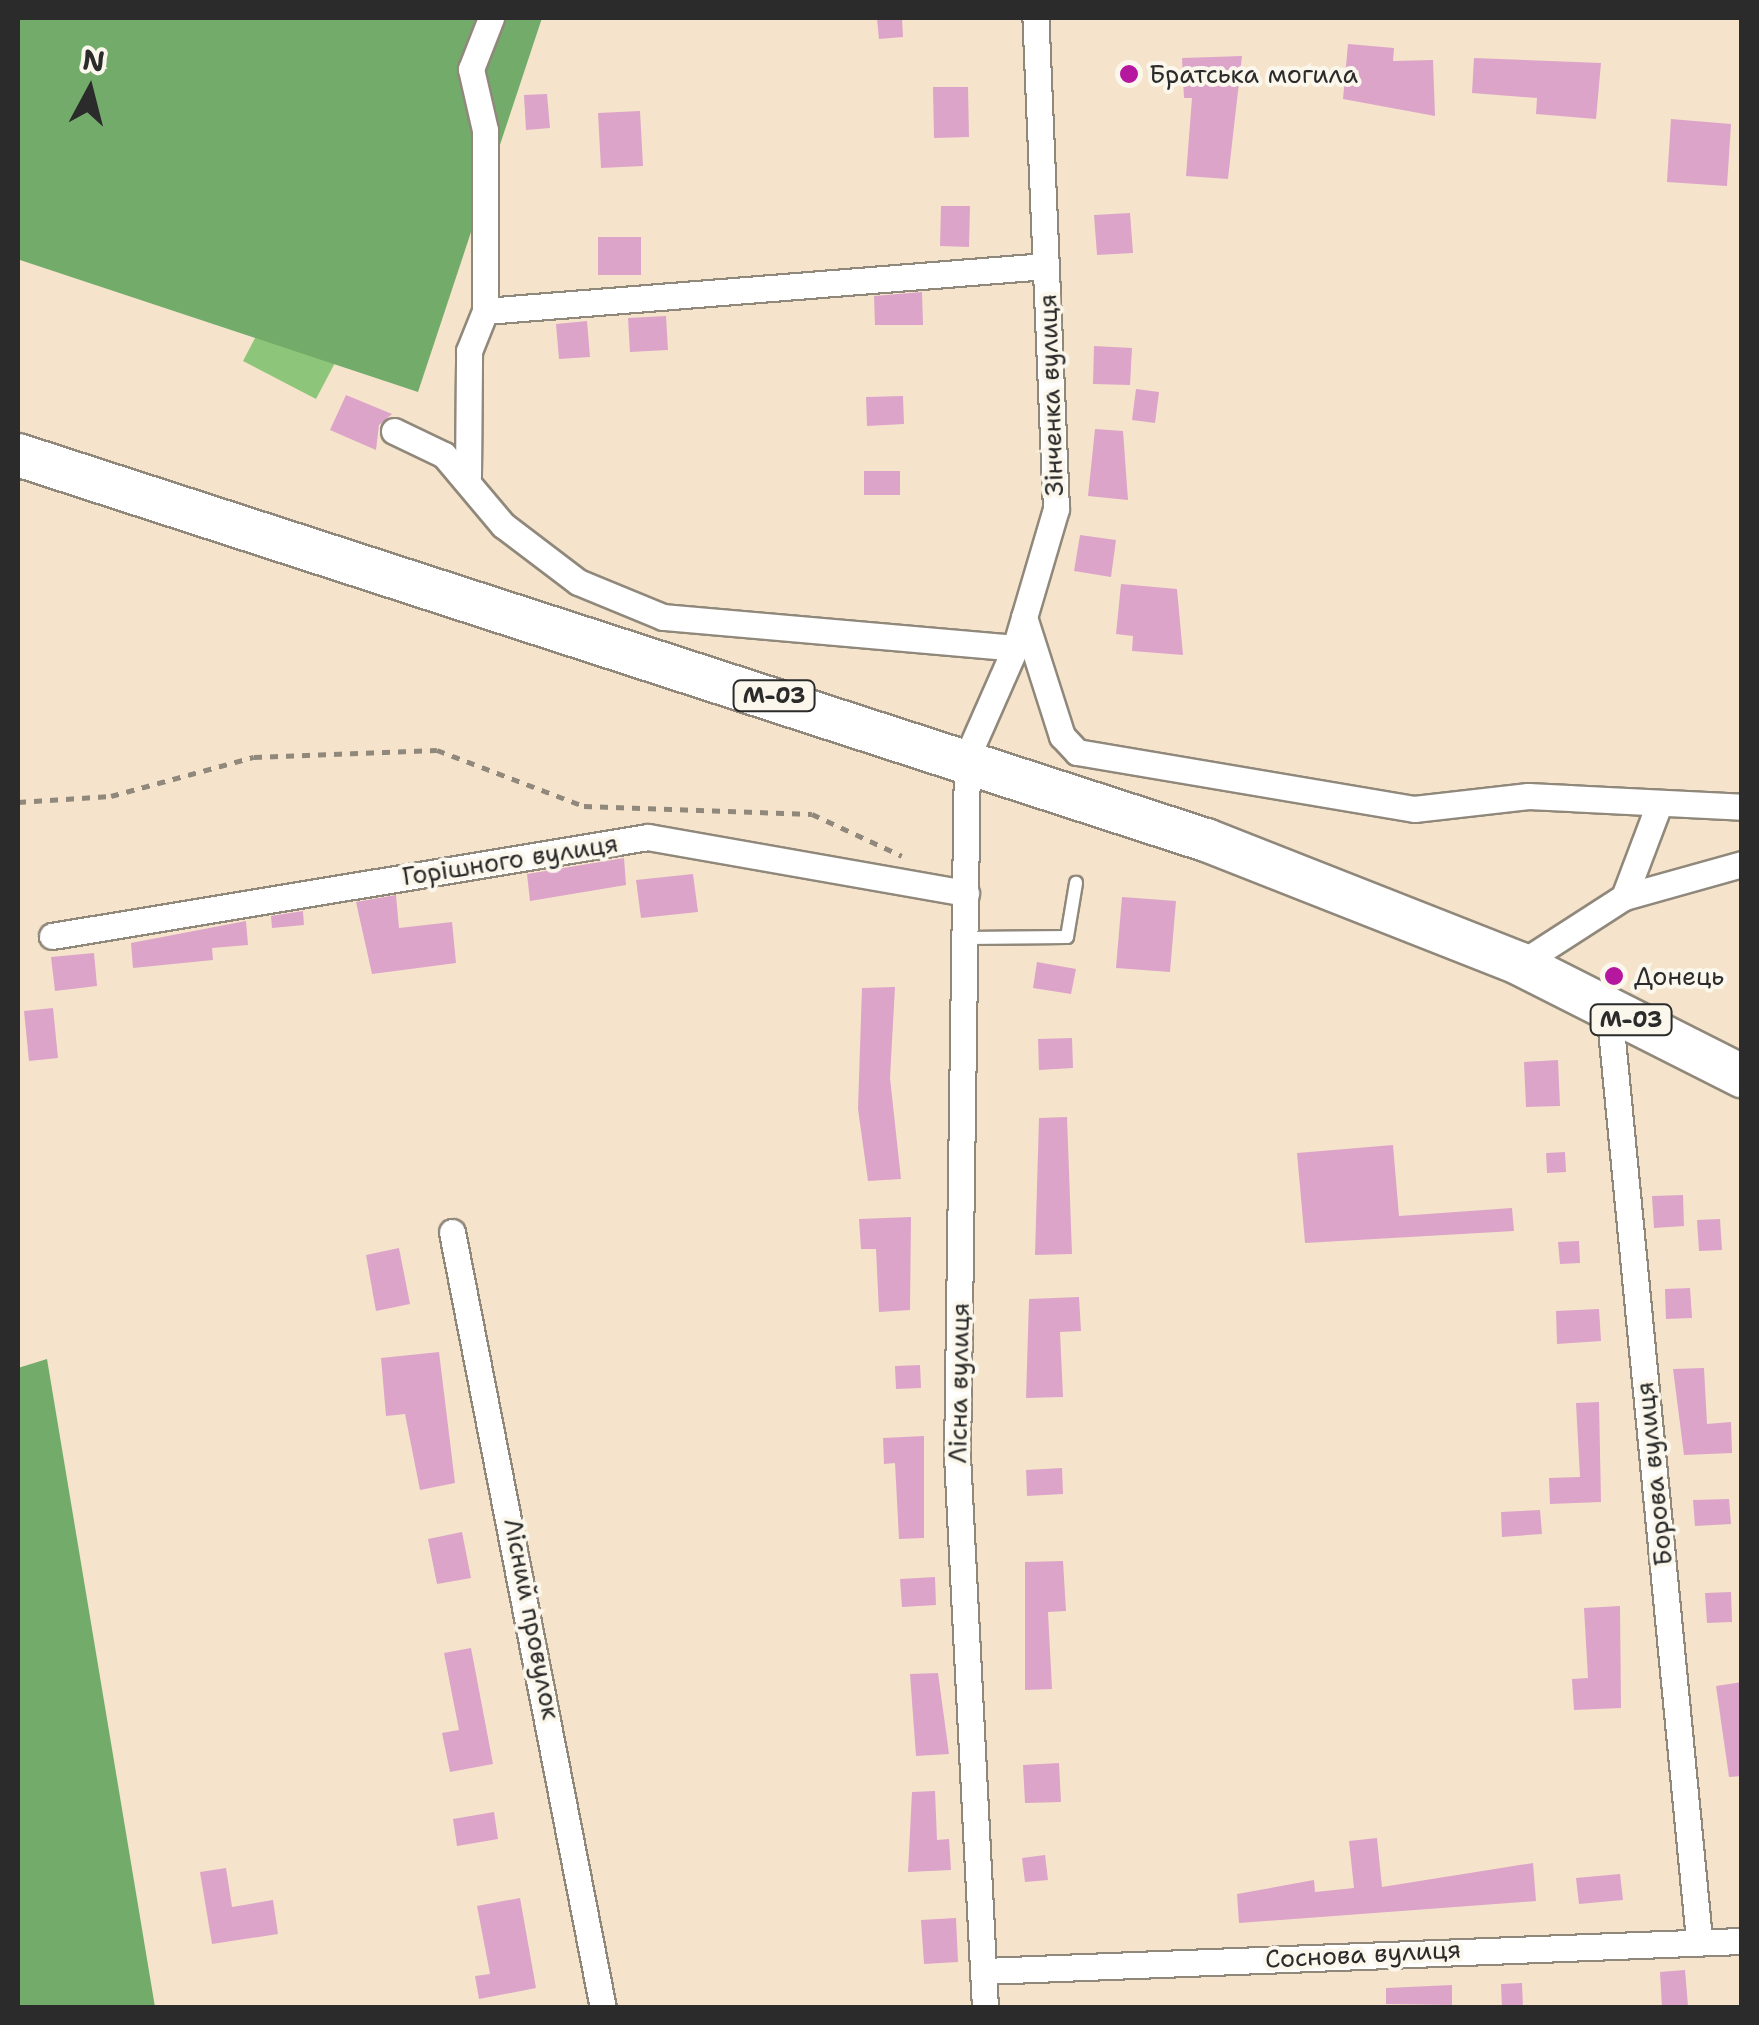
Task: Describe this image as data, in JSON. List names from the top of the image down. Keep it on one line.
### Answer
{"streets":{"highway":["М-03"],"street":["Зінченка вулиця","Горішного вулиця","Лісна вулиця","Борова вулиця","Лісний провулок","Соснова вулиця"]},"crossings":[["Зінченка вулиця","М-03"],["Зінченка вулиця","Лісна вулиця"],["М-03","Лісна вулиця"],["М-03","Борова вулиця"],["Горішного вулиця","Лісна вулиця"],["Лісна вулиця","Соснова вулиця"],["Борова вулиця","Соснова вулиця"]],"places":["Братська могила","Донець"],"north":"top"}
